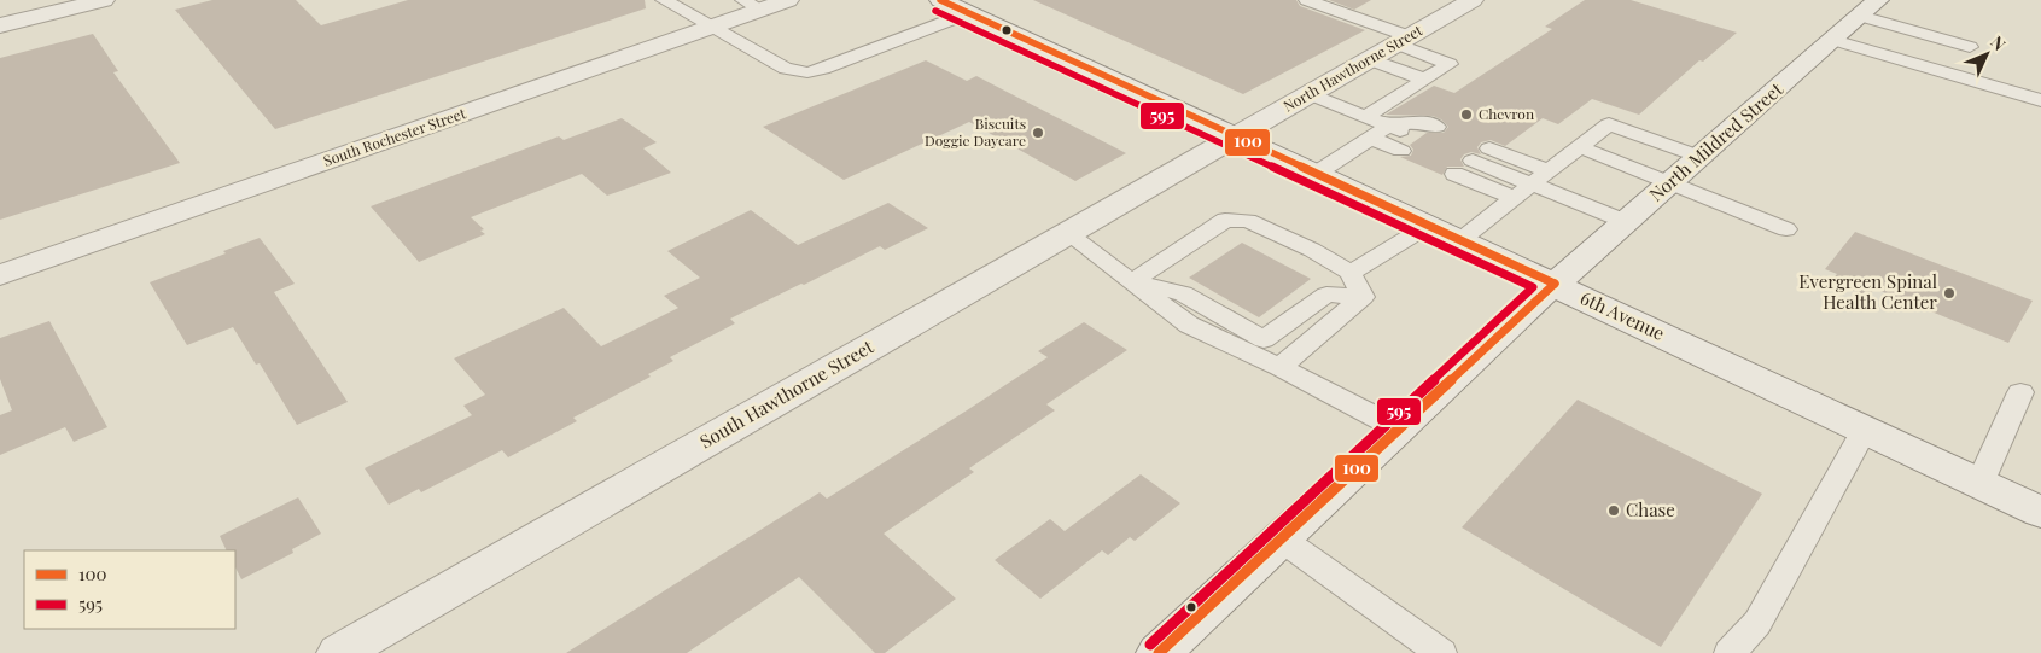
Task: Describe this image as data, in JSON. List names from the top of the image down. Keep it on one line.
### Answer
{"streets":{"street":["North Hawthorne Street","South Rochester Street","North Mildred Street","6th Avenue","South Hawthorne Street"]},"crossings":[["North Hawthorne Street","6th Avenue"],["North Hawthorne Street","South Hawthorne Street"],["North Mildred Street","6th Avenue"],["6th Avenue","South Hawthorne Street"]],"places":["Chevron","Biscuits Doggie Daycare","Evergreen Spinal Health Center","Chase"],"lines":["transit line 100","transit line 595"],"legend":["100","595"],"north":"top right"}
